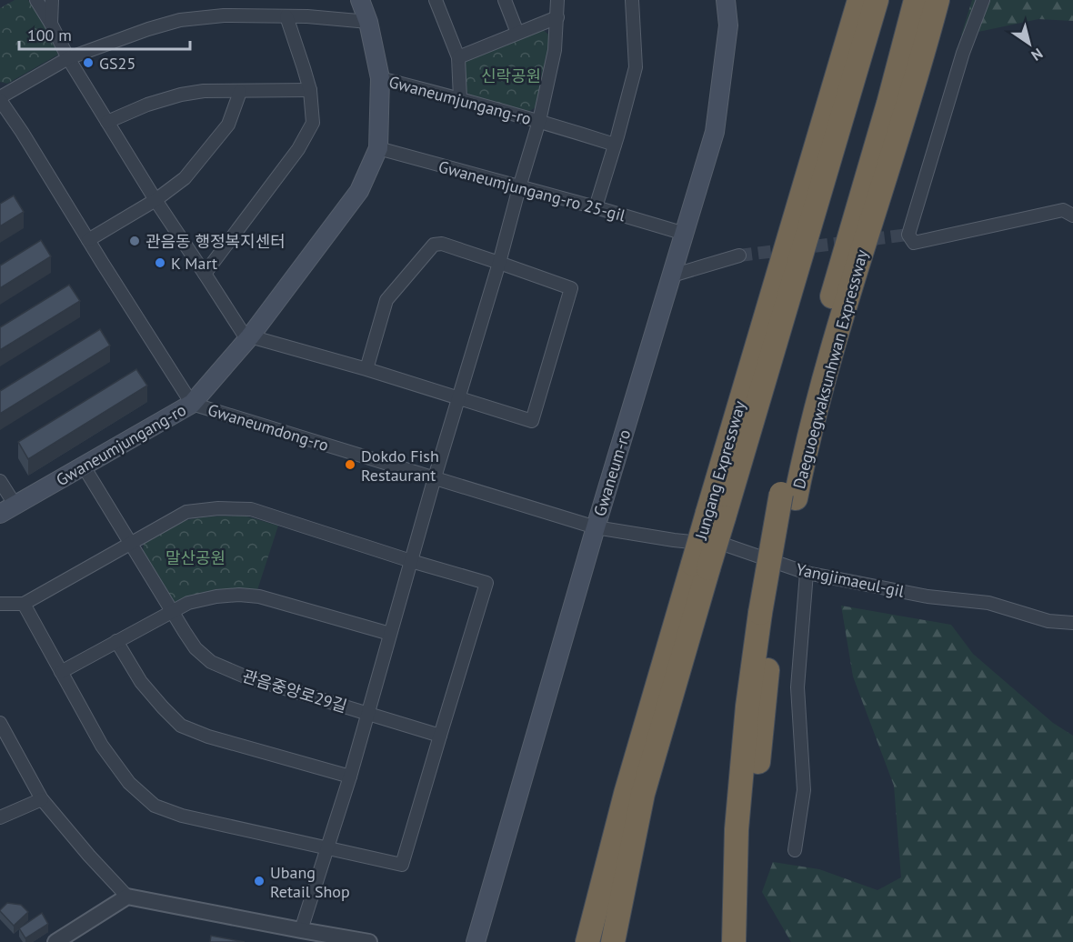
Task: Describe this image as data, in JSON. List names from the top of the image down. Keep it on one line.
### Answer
{"streets":{"highway":["Daeguoegwaksunhwan Expressway","Jungang Expressway"],"main road":["Gwaneumjungang-ro","Gwaneum-ro"],"street":["Gwaneumjungang-ro 25-gil","Gwaneumdong-ro","Yangjimaeul-gil","관음중앙로29길"]},"crossings":[["Gwaneumjungang-ro","Gwaneumjungang-ro 25-gil"],["Gwaneumjungang-ro","Gwaneumdong-ro"],["Gwaneumjungang-ro","관음중앙로29길"],["Gwaneumjungang-ro 25-gil","Gwaneum-ro"],["Gwaneumdong-ro","Gwaneum-ro"],["Gwaneumdong-ro","Yangjimaeul-gil"],["Gwaneum-ro","Yangjimaeul-gil"]],"parks":["신락공원","말산공원"],"places":["GS25","관음동 행정복지센터","K Mart","Dokdo Fish Restaurant","Ubang Retail Shop"],"scale_bar":"100 m","north":"bottom right"}
